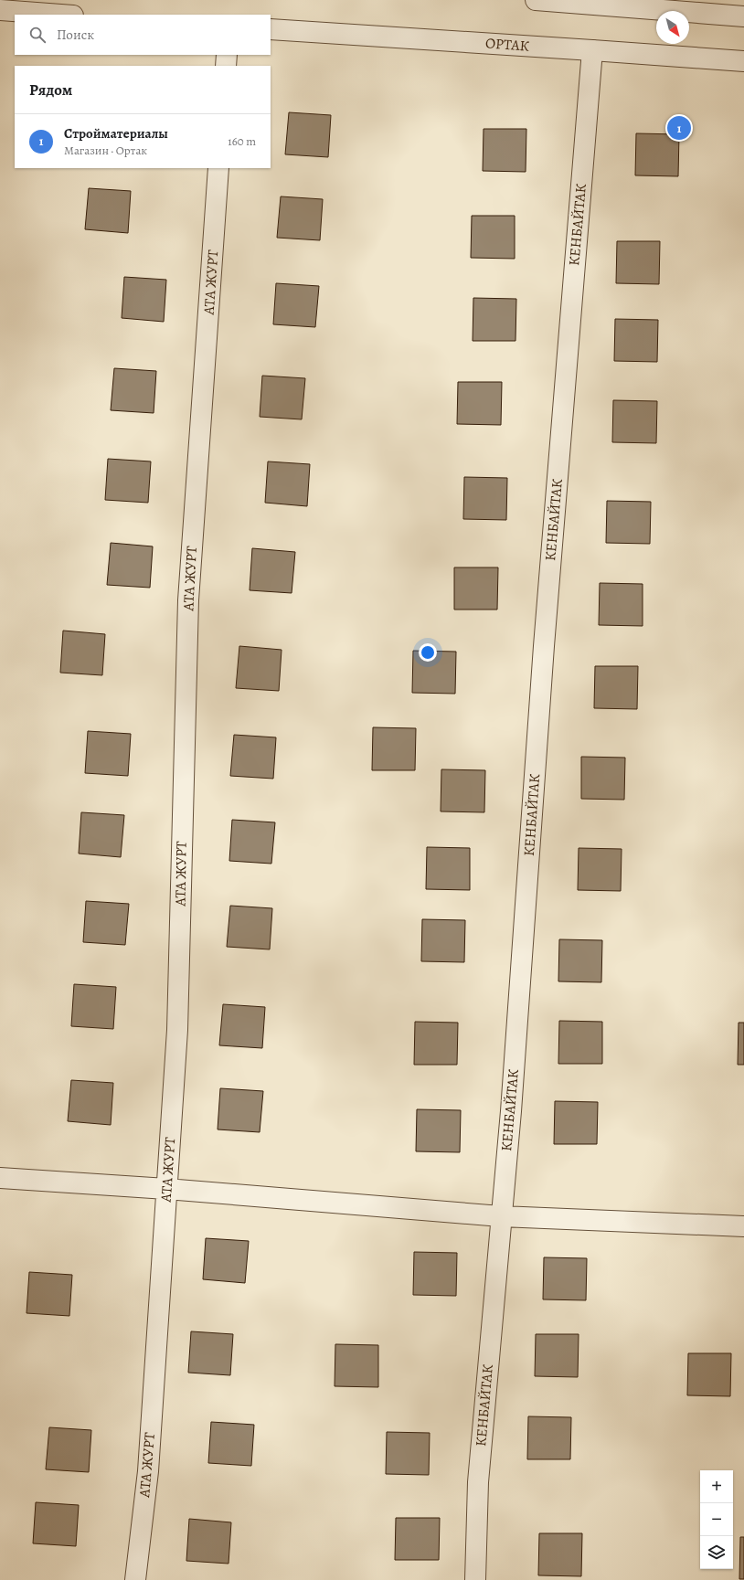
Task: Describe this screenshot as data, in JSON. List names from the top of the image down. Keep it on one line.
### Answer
{"streets":{"street":["ОРТАК","КЕНБАЙТАК","АТА ЖУРТ"]},"crossings":[["ОРТАК","КЕНБАЙТАК"]],"north":"bottom right","page":{"search":"Поиск","heading":"Рядом","list":[{"mark":"1","name":"Стройматериалы","note":"Магазин · Ортак","value":"160 m"}],"pins":"1","map_buttons":["+","−"]}}
